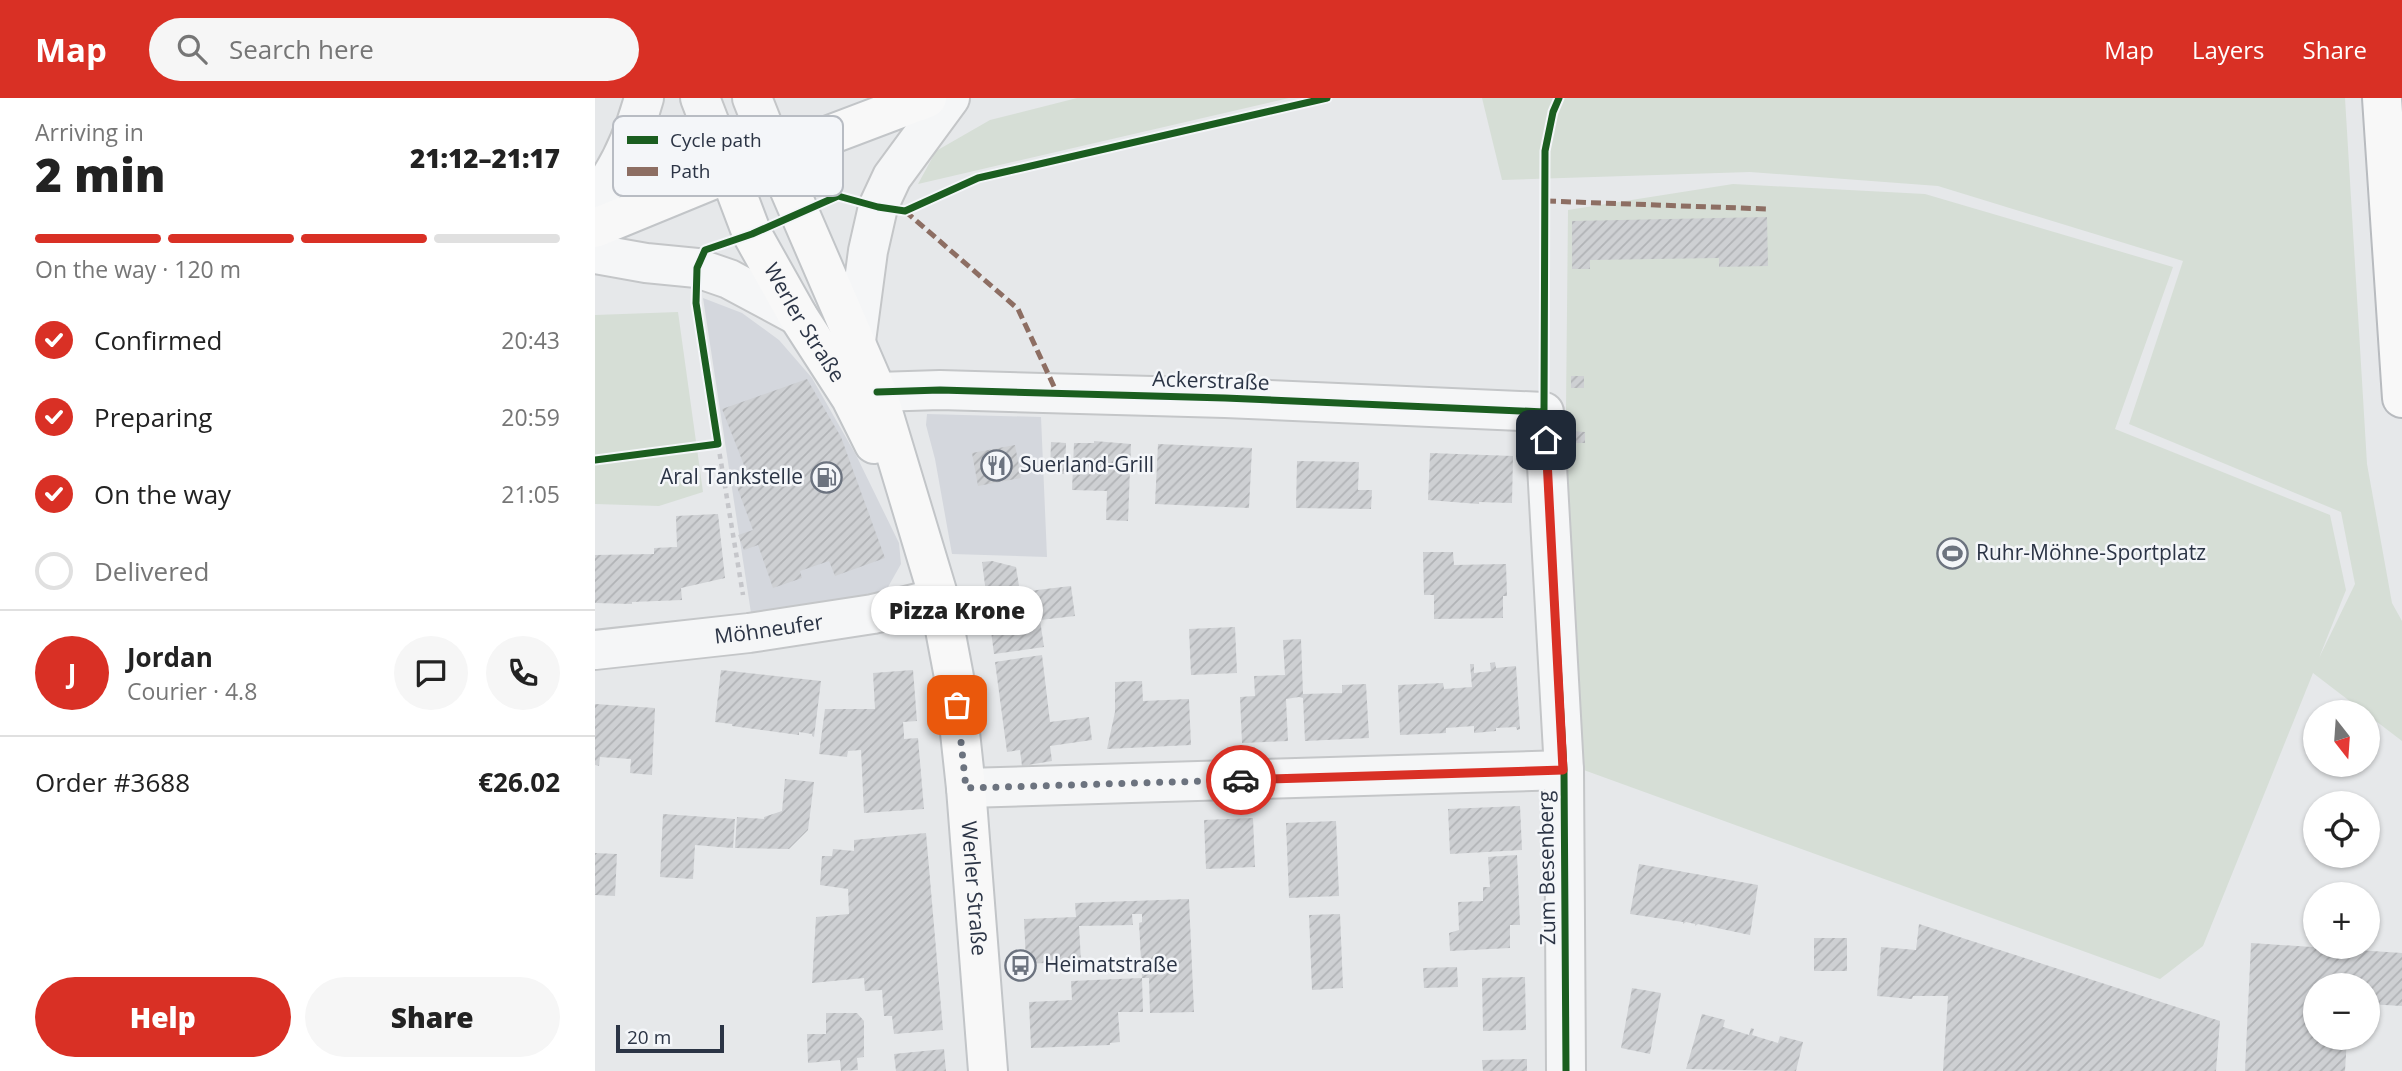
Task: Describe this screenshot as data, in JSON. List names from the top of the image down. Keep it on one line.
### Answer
{"streets":{"main road":["Werler Straße"],"street":["Ackerstraße","Möhneufer","Zum Besenberg"]},"crossings":[["Werler Straße","Ackerstraße"],["Werler Straße","Möhneufer"],["Ackerstraße","Zum Besenberg"]],"places":{"restaurant":["Suerland-Grill"],"fuel station":["Aral Tankstelle"],"sports":["Ruhr-Möhne-Sportplatz"],"other":["Pizza Krone"],"bus stop":["Heimatstraße"]},"legend":["Cycle path","Path"],"scale_bar":"20 m","north":"bottom","page":{"header":"Map","search":"Search here","nav":["Map","Layers","Share"],"heading":["2 min","Arriving in","21:12–21:17"],"panel":["Jordan","Courier · 4.8","Order #3688","€26.02"],"bar":"On the way · 120 m","list":[["Confirmed","20:43"],["Preparing","20:59"],["On the way","21:05"],"Delivered"],"bubble":"Pizza Krone","round":"J","map_buttons":["+","−"],"buttons":["Help","Share"],"scale":"20 m"}}
